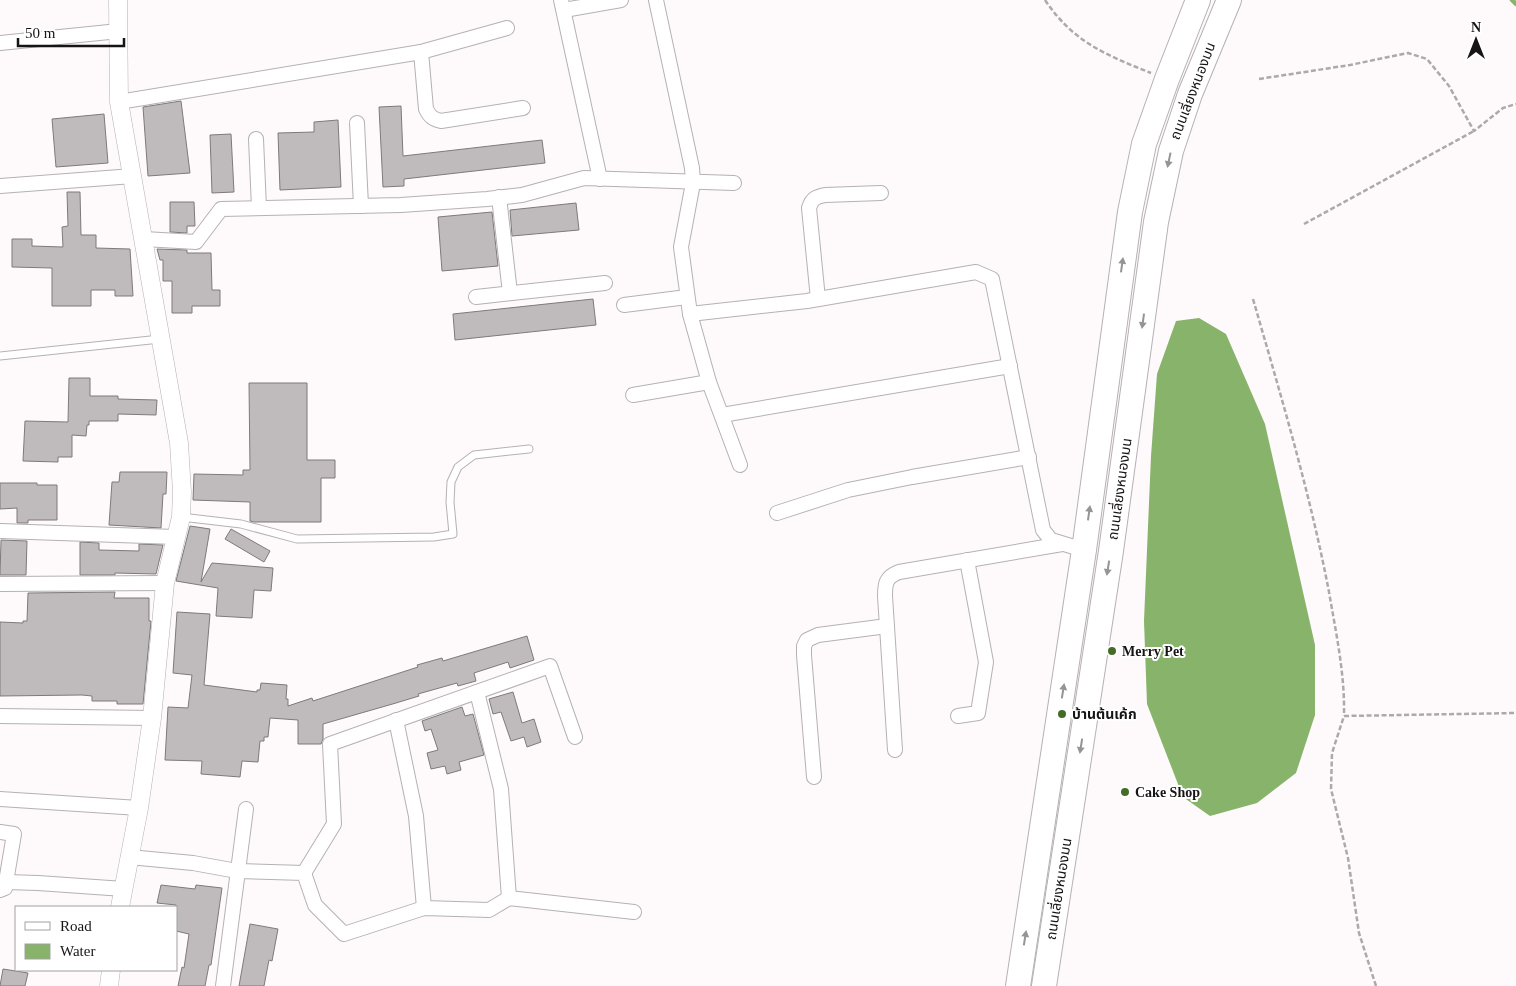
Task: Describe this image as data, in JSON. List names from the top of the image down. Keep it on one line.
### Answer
{"streets":{"highway":["ถนนเลี่ยงหนองมน"]},"places":["Merry Pet","บ้านต้นเค้ก","Cake Shop"],"legend":["Road","Water"],"scale_bar":"50 m","north":"top"}
